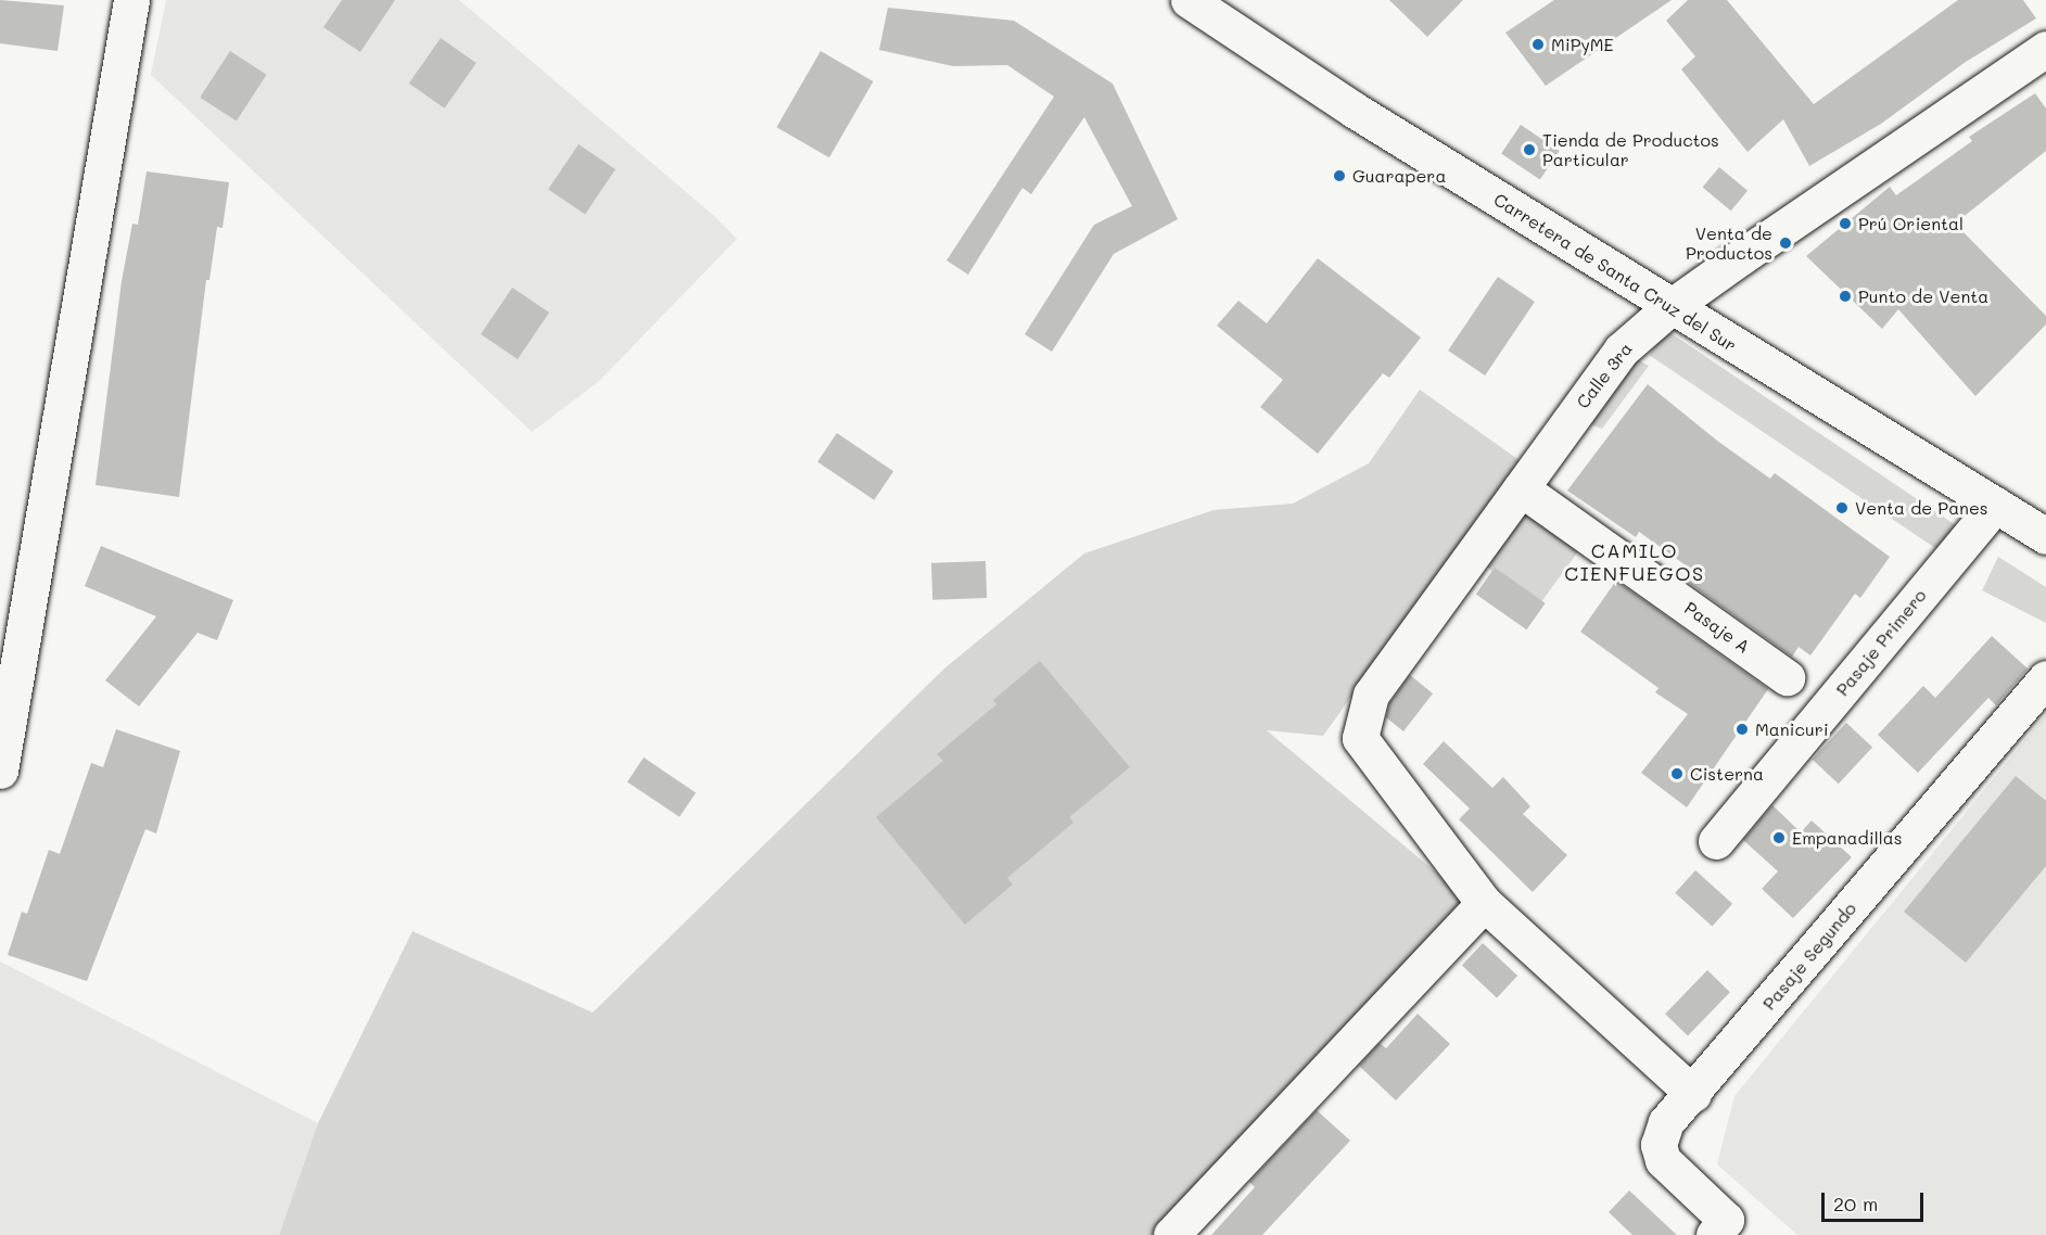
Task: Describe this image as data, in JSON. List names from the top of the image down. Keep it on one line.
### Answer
{"streets":{"street":["Carretera de Santa Cruz del Sur","Calle 3ra","Pasaje A","Pasaje Primero","Pasaje Segundo"]},"crossings":[["Carretera de Santa Cruz del Sur","Calle 3ra"],["Carretera de Santa Cruz del Sur","Pasaje Primero"],["Calle 3ra","Pasaje A"]],"districts":["CAMILO CIENFUEGOS"],"places":["MiPyME","Tienda de Productos Particular","Guarapera","Prú Oriental","Venta de Productos","Punto de Venta","Venta de Panes","Manicuri","Cisterna","Empanadillas"],"scale_bar":"20 m"}
